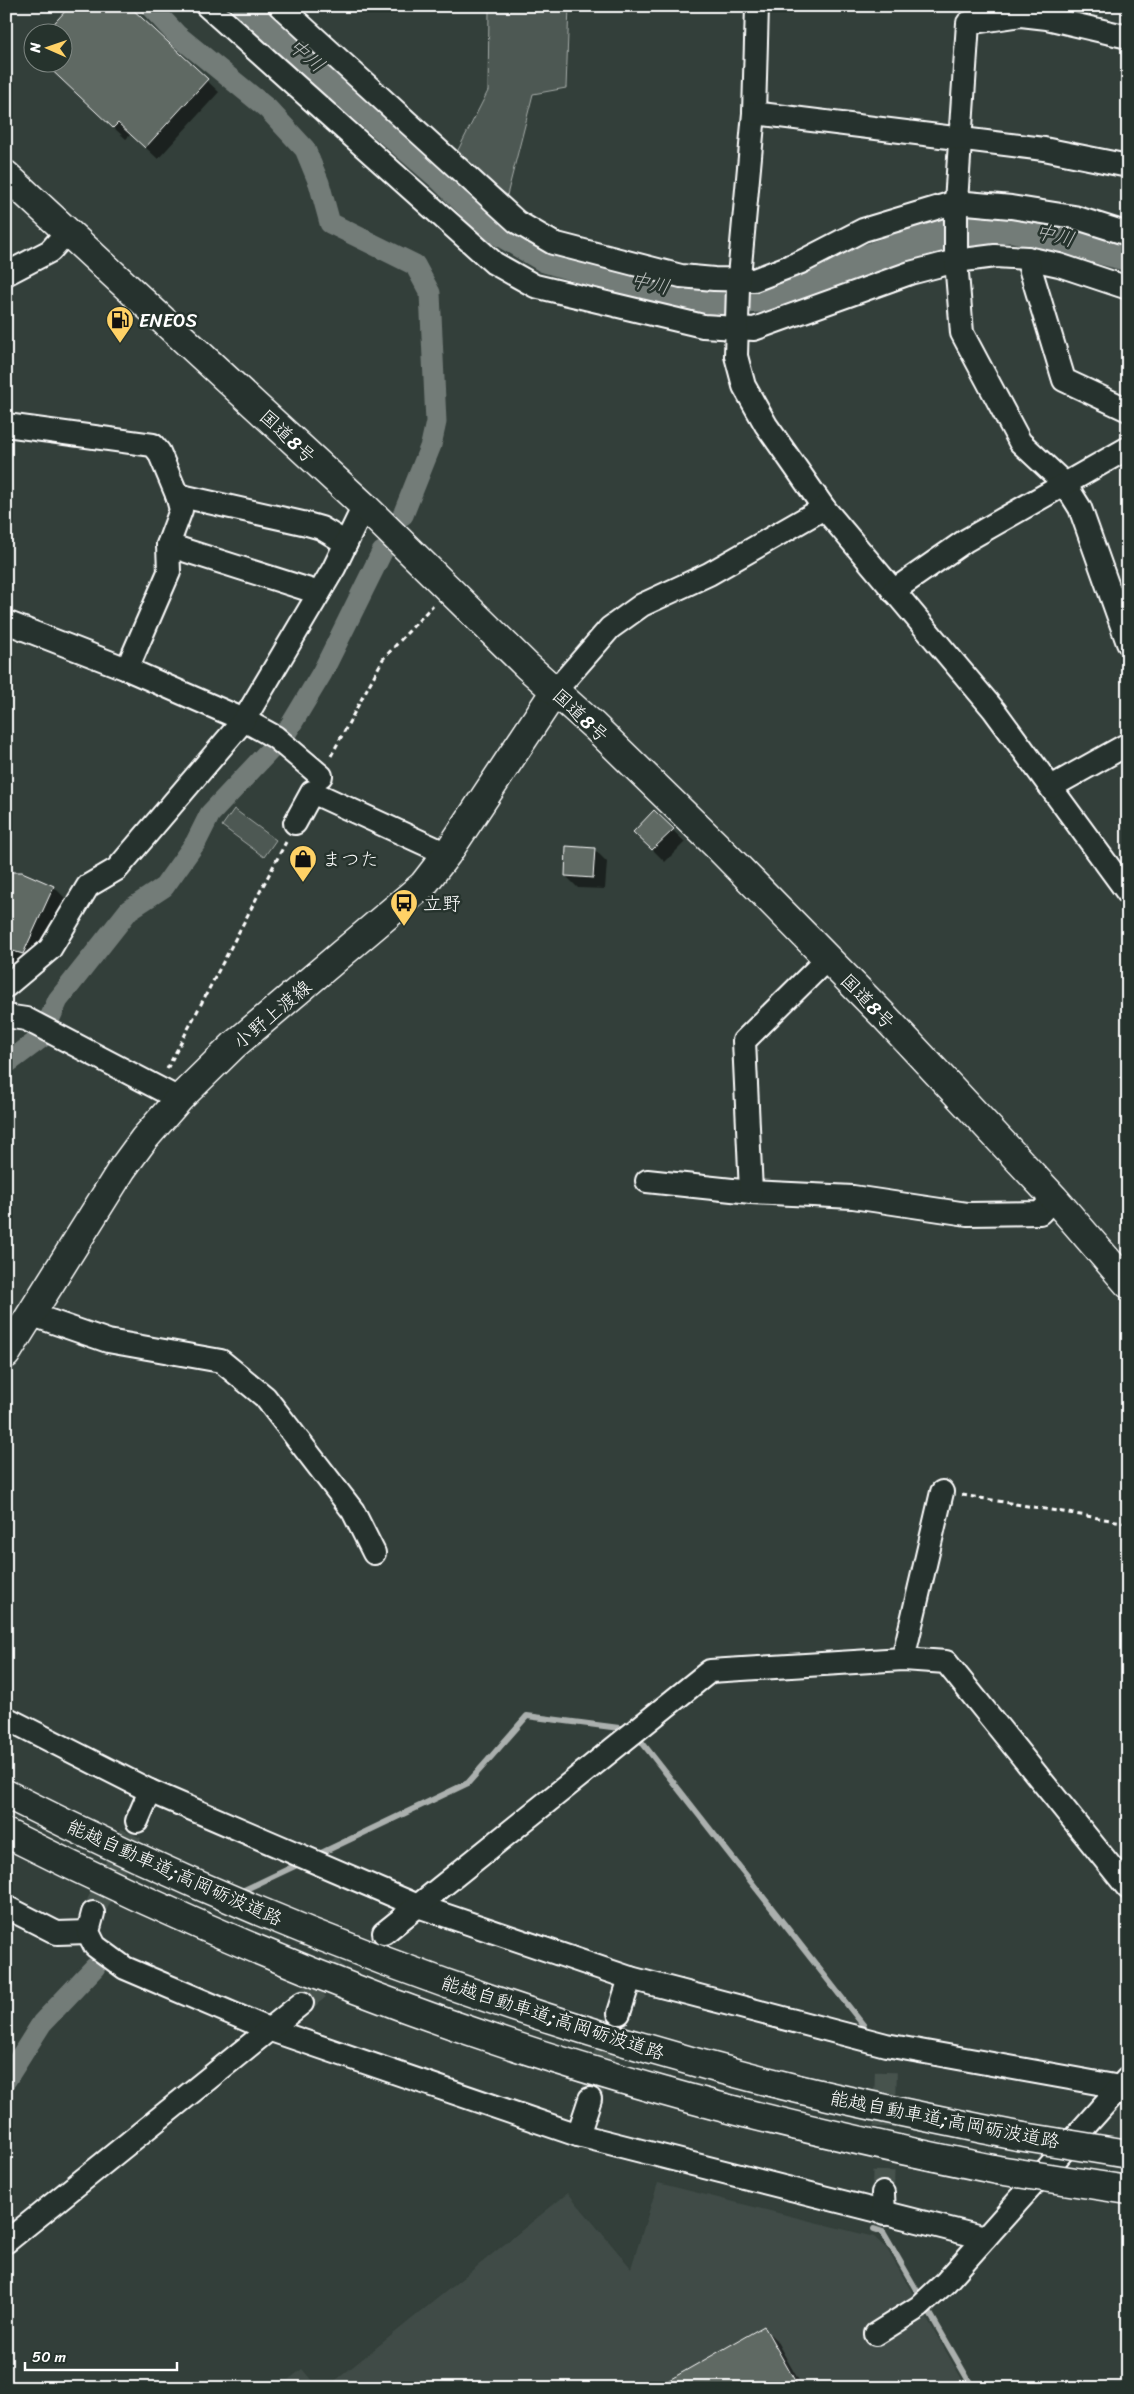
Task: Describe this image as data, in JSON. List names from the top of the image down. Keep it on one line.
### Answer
{"streets":{"main road":["国道8号","小野上渡線","能越自動車道;高岡砺波道路"]},"crossings":[["国道8号","小野上渡線"]],"water":["中川"],"places":{"fuel station":["ENEOS"],"shop":["まつた"],"bus stop":["立野"]},"scale_bar":"50 m","north":"left"}
